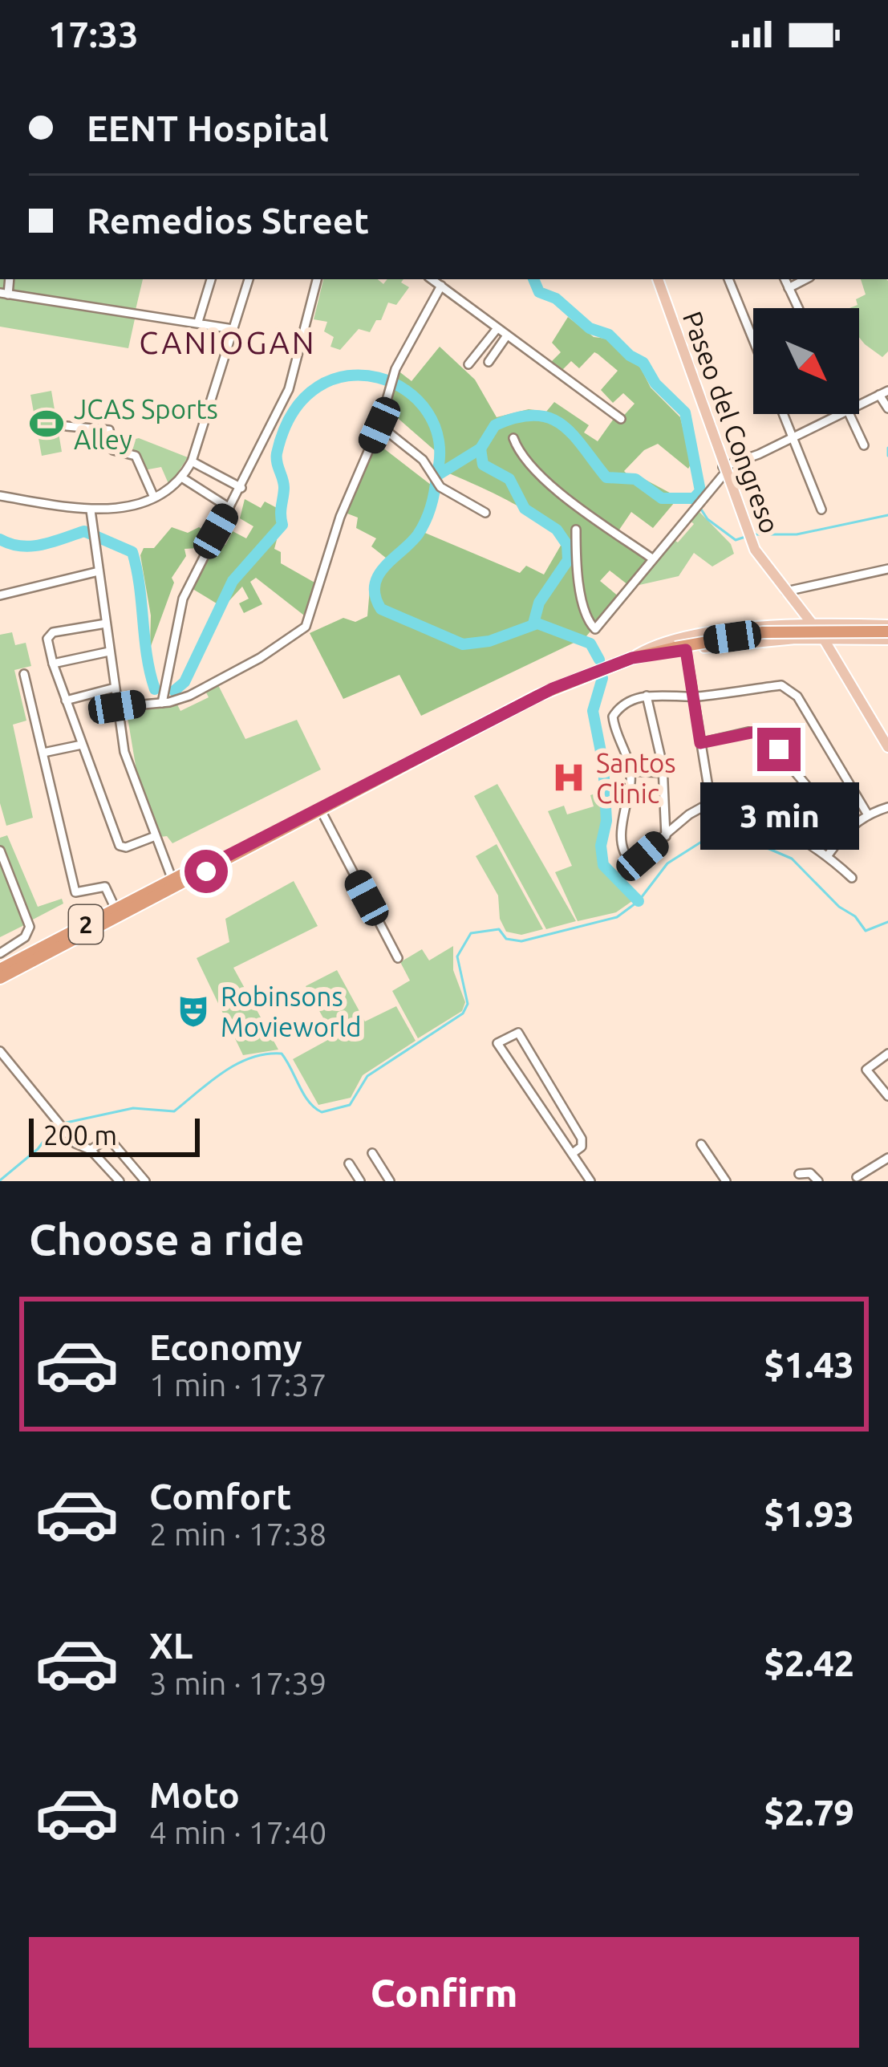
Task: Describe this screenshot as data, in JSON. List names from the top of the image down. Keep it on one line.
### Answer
{"streets":{"highway":["2"],"main road":["Paseo del Congreso"]},"districts":["CANIOGAN"],"places":{"sports":["JCAS Sports Alley"],"hospital":["Santos Clinic"],"theatre":["Robinsons Movieworld"]},"scale_bar":"200 m","north":"bottom right","page":{"status":"17:33","banner":["EENT Hospital","Remedios Street"],"bubble":"3 min","scale":"200 m","heading":"Choose a ride","list":[{"name":"Economy","note":"1 min · 17:37","value":"$1.43"},{"name":"Comfort","note":"2 min · 17:38","value":"$1.93"},{"name":"XL","note":"3 min · 17:39","value":"$2.42"},{"name":"Moto","note":"4 min · 17:40","value":"$2.79"}],"buttons":"Confirm"}}
